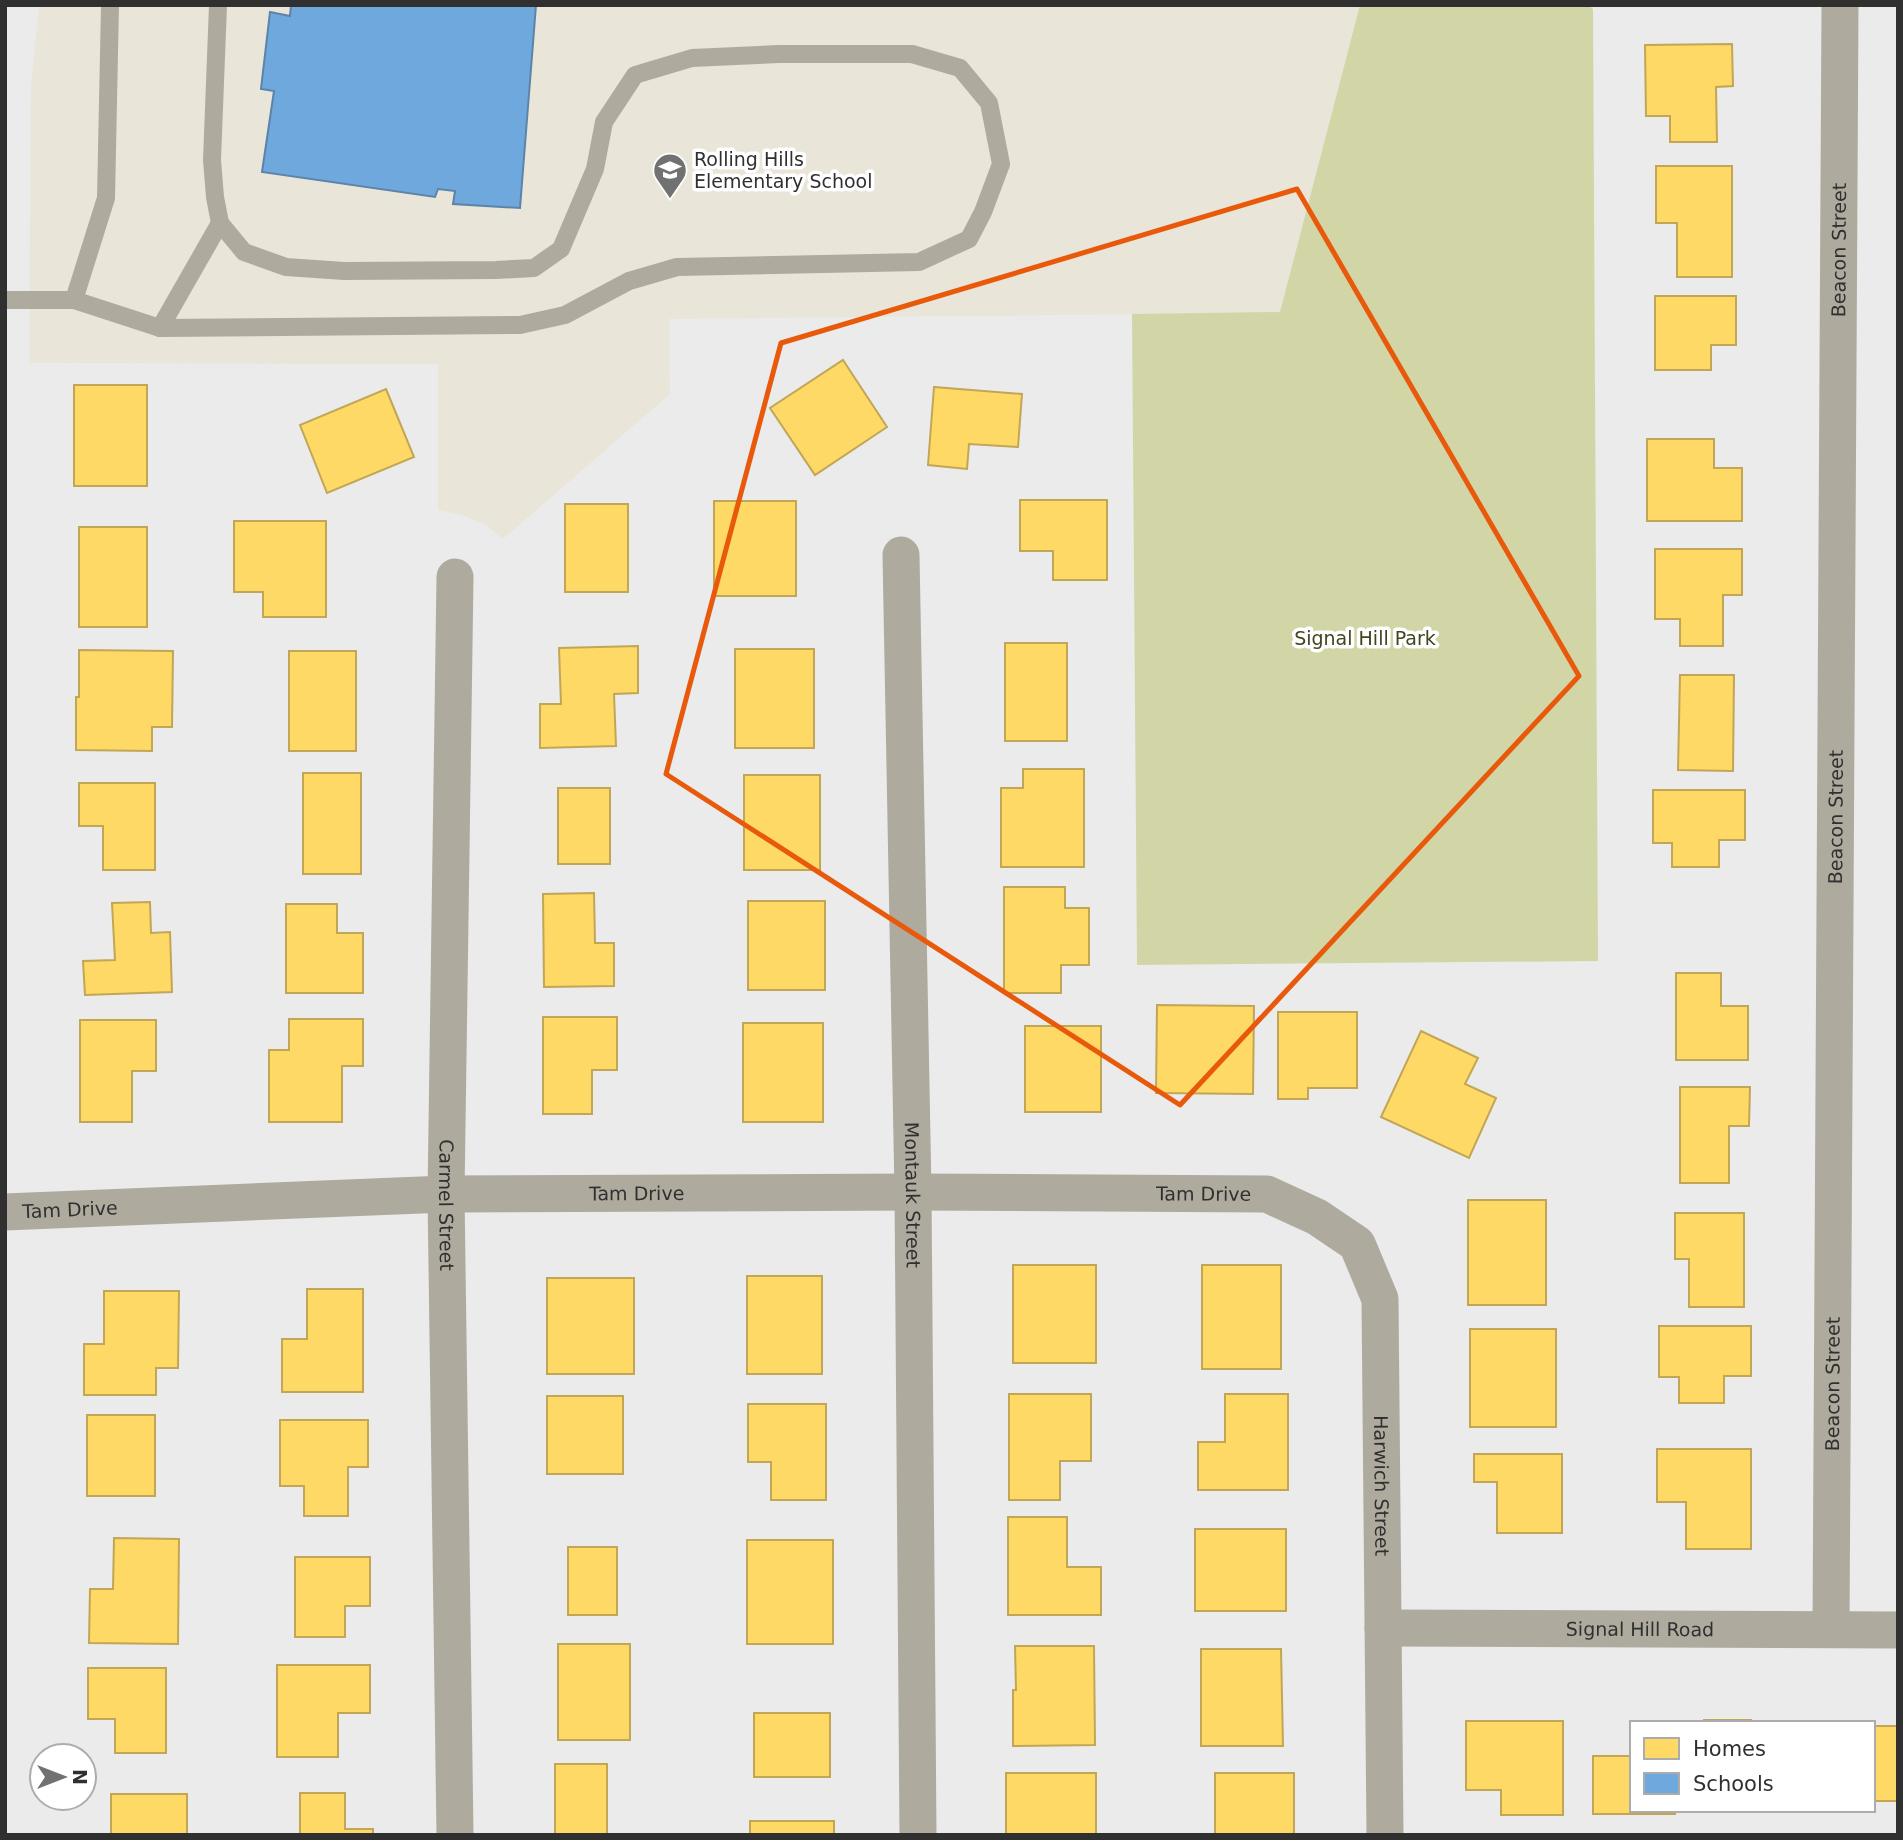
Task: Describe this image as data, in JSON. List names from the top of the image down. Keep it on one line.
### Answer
{"streets":{"street":["Beacon Street","Tam Drive","Montauk Street","Carmel Street","Harwich Street","Signal Hill Road"]},"crossings":[["Beacon Street","Signal Hill Road"],["Tam Drive","Montauk Street"],["Tam Drive","Carmel Street"],["Tam Drive","Harwich Street"],["Harwich Street","Signal Hill Road"]],"parks":["Signal Hill Park"],"places":{"school or university":["Rolling Hills Elementary School"]},"legend":["Homes","Schools"],"north":"right"}
